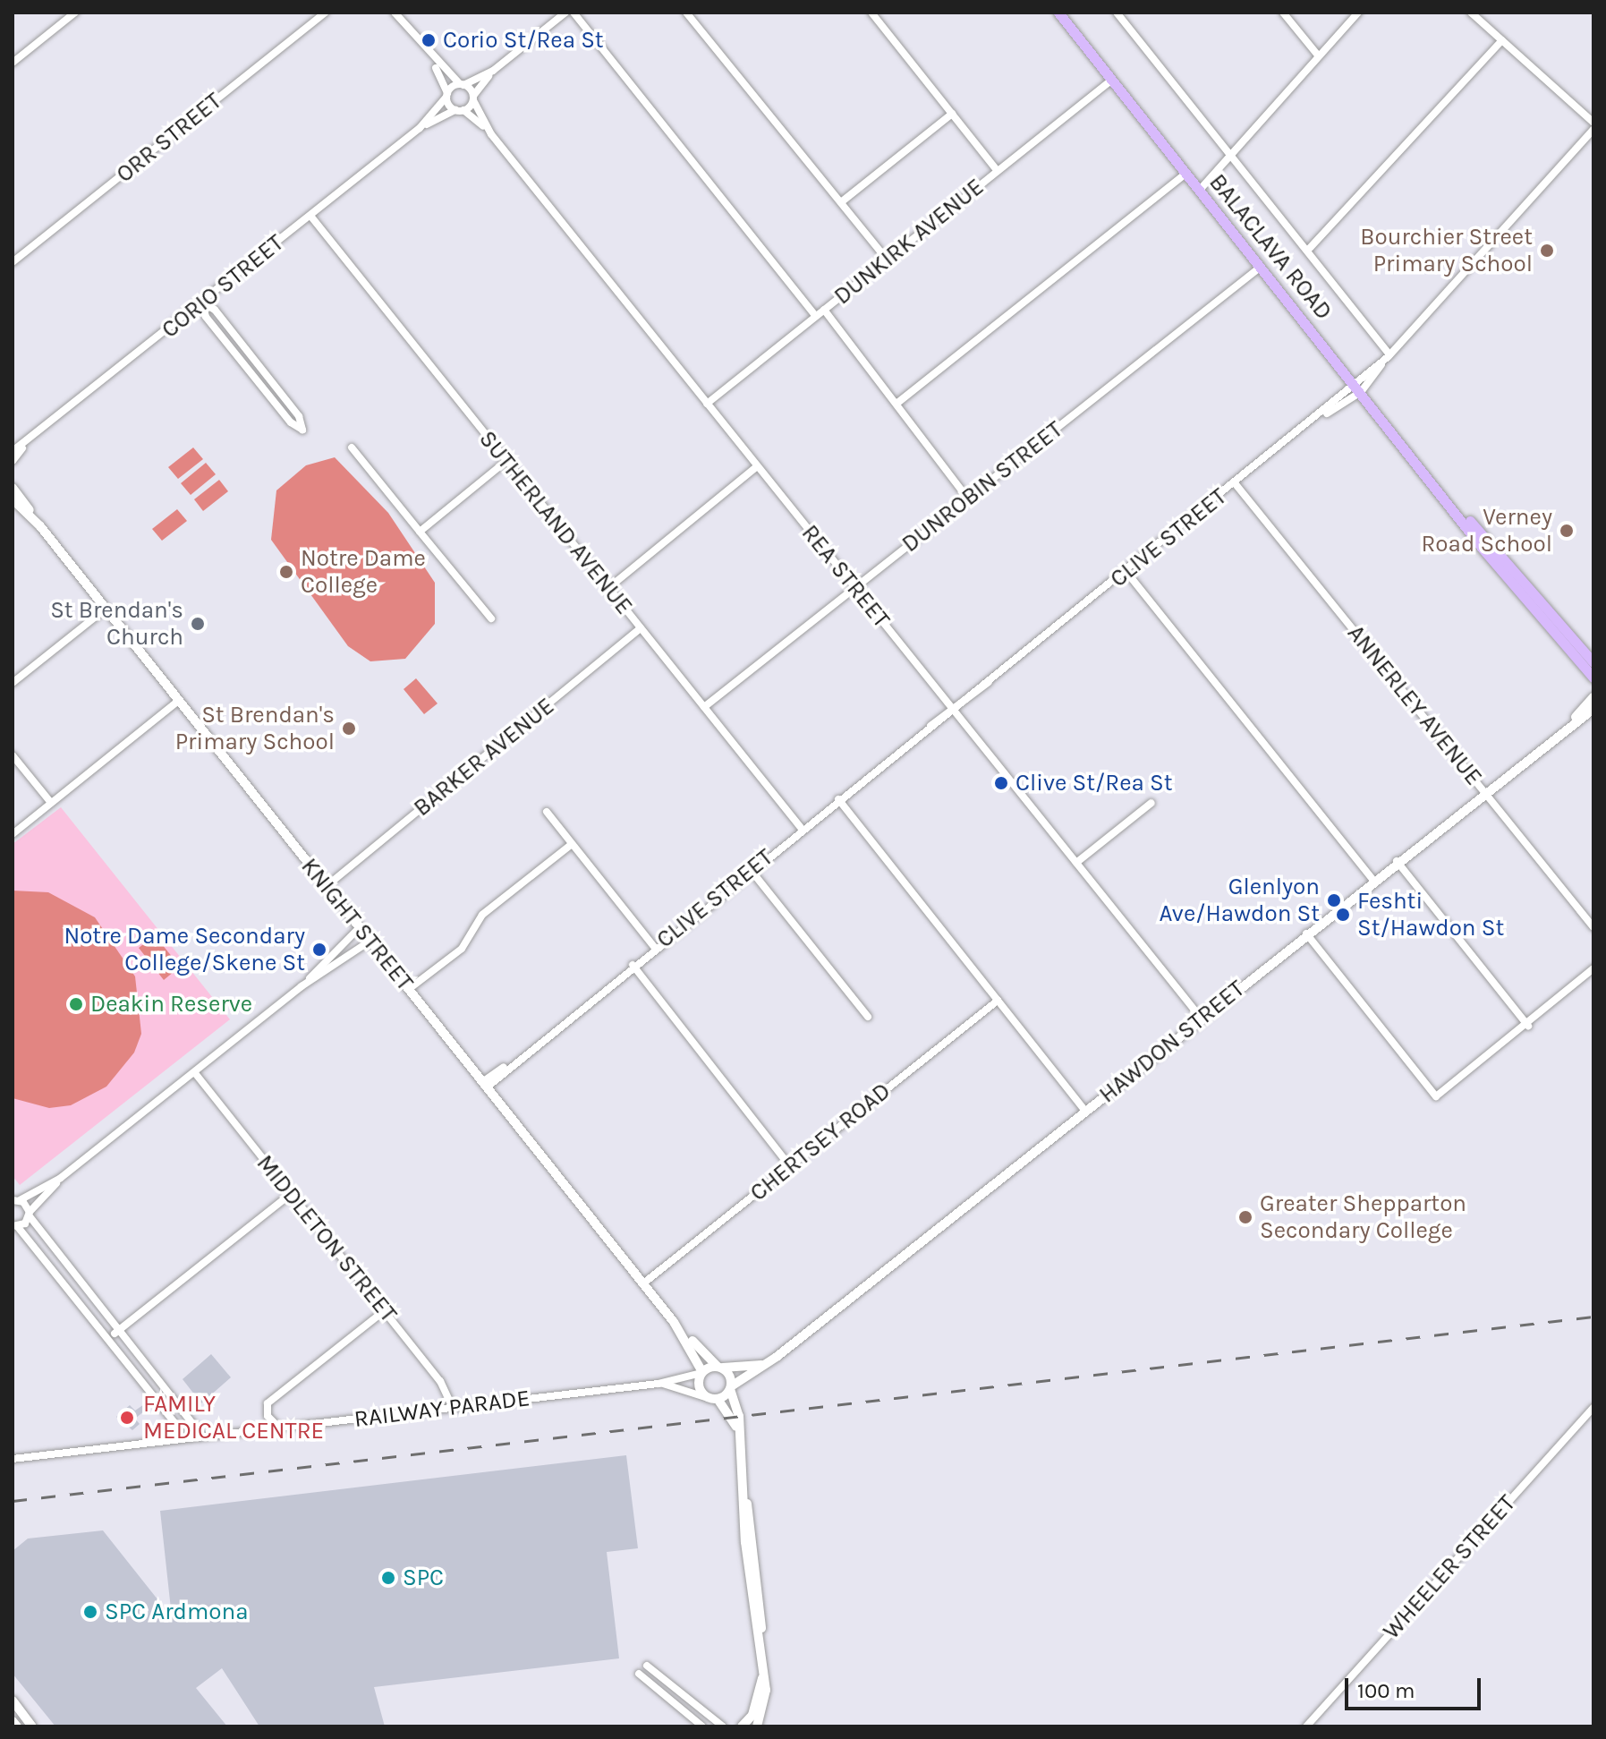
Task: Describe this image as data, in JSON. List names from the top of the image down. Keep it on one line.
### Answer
{"streets":{"main road":["BALACLAVA ROAD"],"street":["ORR STREET","DUNKIRK AVENUE","CORIO STREET","DUNROBIN STREET","SUTHERLAND AVENUE","CLIVE STREET","REA STREET","ANNERLEY AVENUE","BARKER AVENUE","KNIGHT STREET","HAWDON STREET","CHERTSEY ROAD","MIDDLETON STREET","RAILWAY PARADE","WHEELER STREET"]},"crossings":[["DUNKIRK AVENUE","BALACLAVA ROAD"],["DUNKIRK AVENUE","REA STREET"],["BALACLAVA ROAD","DUNROBIN STREET"],["BALACLAVA ROAD","CLIVE STREET"],["CORIO STREET","SUTHERLAND AVENUE"],["CORIO STREET","REA STREET"],["DUNROBIN STREET","SUTHERLAND AVENUE"],["DUNROBIN STREET","REA STREET"],["SUTHERLAND AVENUE","CLIVE STREET"],["SUTHERLAND AVENUE","BARKER AVENUE"],["CLIVE STREET","REA STREET"],["CLIVE STREET","ANNERLEY AVENUE"],["CLIVE STREET","KNIGHT STREET"],["REA STREET","HAWDON STREET"],["ANNERLEY AVENUE","HAWDON STREET"],["BARKER AVENUE","KNIGHT STREET"],["KNIGHT STREET","HAWDON STREET"],["KNIGHT STREET","CHERTSEY ROAD"],["KNIGHT STREET","RAILWAY PARADE"],["HAWDON STREET","RAILWAY PARADE"],["MIDDLETON STREET","RAILWAY PARADE"]],"places":["Corio St/Rea St","Bourchier Street Primary School","Verney Road School","Notre Dame College","St Brendan's Church","St Brendan's Primary School","Clive St/Rea St","Glenlyon Ave/Hawdon St","Feshti St/Hawdon St","Notre Dame Secondary College/Skene St","Deakin Reserve","Greater Shepparton Secondary College","FAMILY MEDICAL CENTRE","SPC","SPC Ardmona"],"scale_bar":"100 m"}
